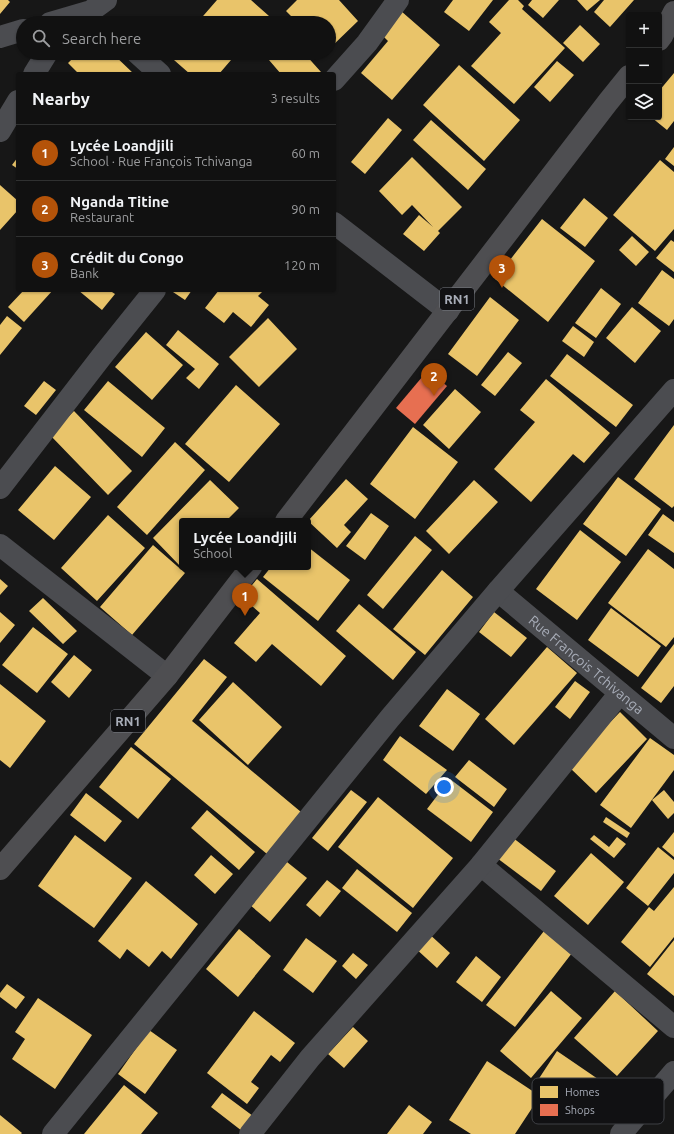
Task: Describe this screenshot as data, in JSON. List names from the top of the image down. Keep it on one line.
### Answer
{"streets":{"highway":["RN1"],"street":["Rue François Tchivanga"]},"legend":["Homes","Shops"],"page":{"map_buttons":["+","−"],"search":"Search here","heading":["Nearby","3 results"],"list":[{"mark":"1","name":"Lycée Loandjili","note":"School · Rue François Tchivanga","value":"60 m"},{"mark":"2","name":"Nganda Titine","note":"Restaurant","value":"90 m"},{"mark":"3","name":"Crédit du Congo","note":"Bank","value":"120 m"}],"pins":["3","2","1"],"popup":["Lycée Loandjili","School"]}}
